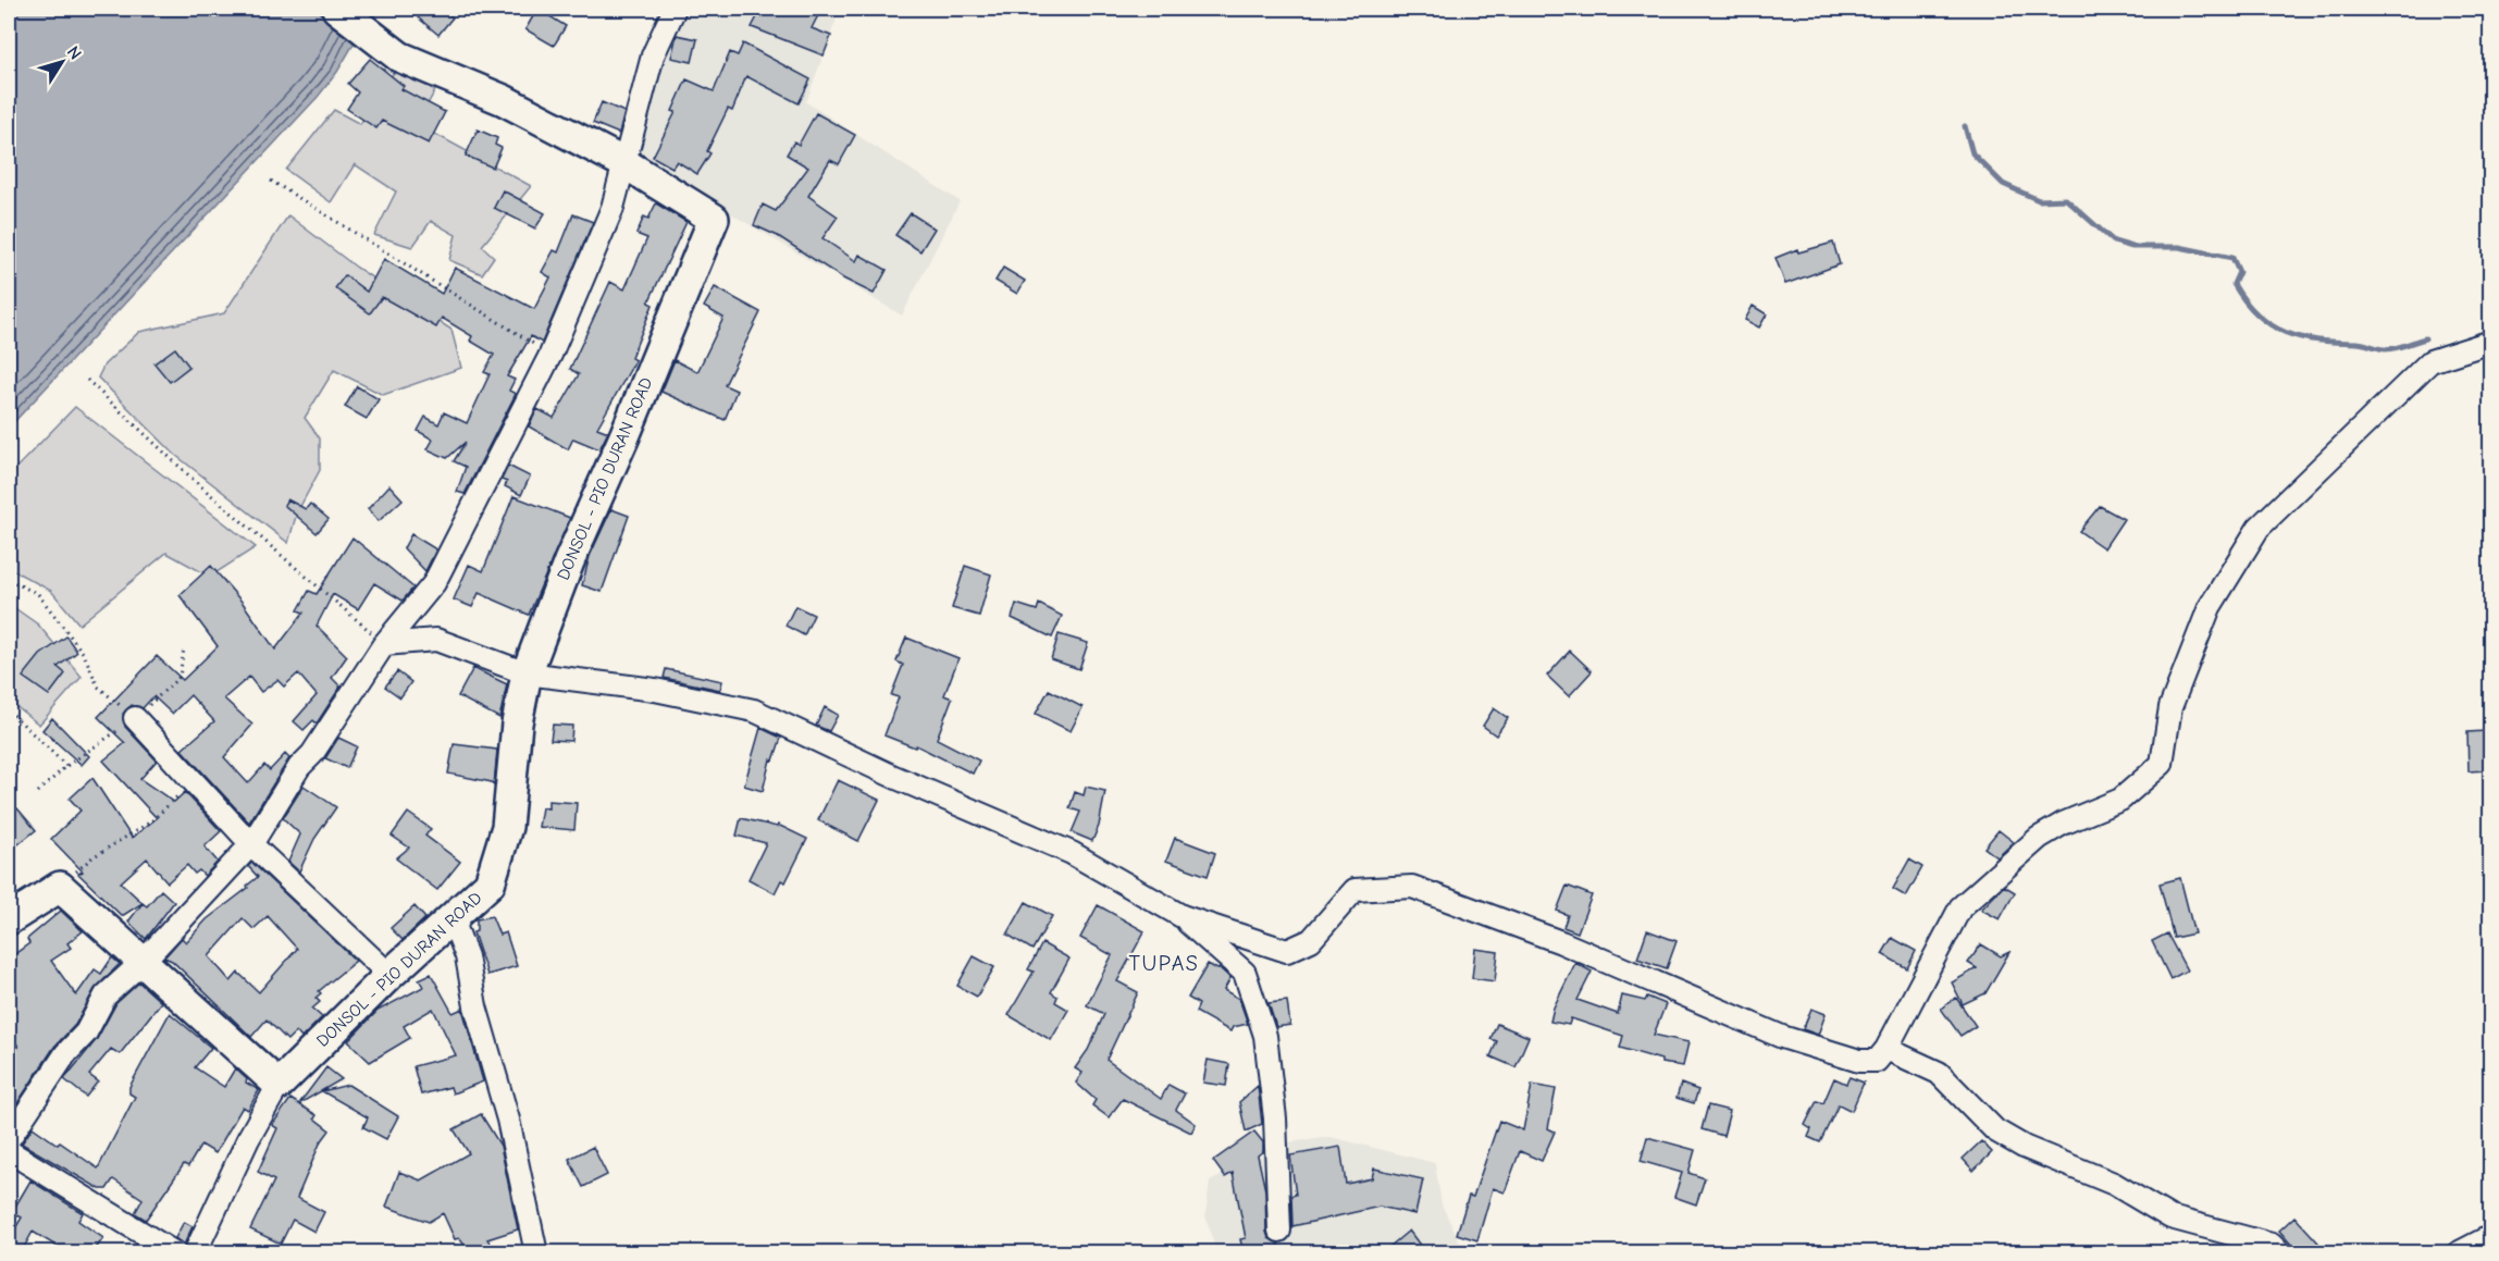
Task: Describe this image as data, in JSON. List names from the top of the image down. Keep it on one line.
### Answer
{"streets":{"main road":["DONSOL - PIO DURAN ROAD"]},"districts":["TUPAS"],"north":"top right"}
